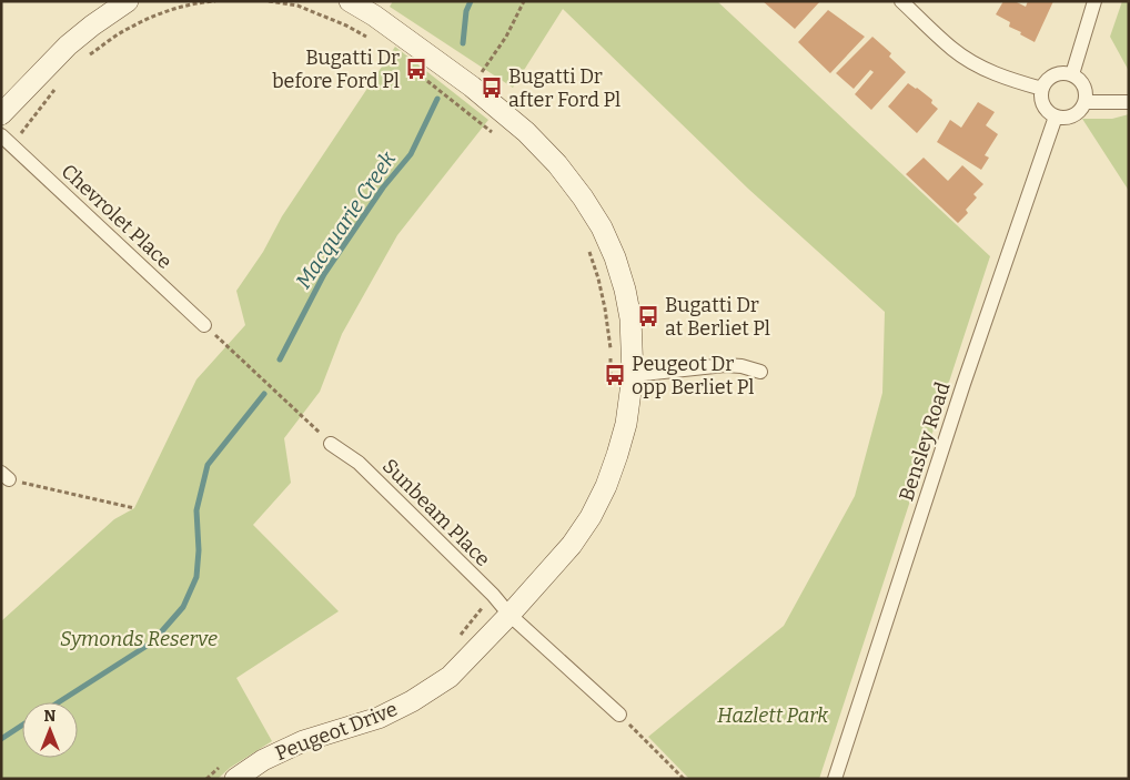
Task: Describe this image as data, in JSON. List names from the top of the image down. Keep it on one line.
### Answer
{"streets":{"street":["Chevrolet Place","Bensley Road","Sunbeam Place","Peugeot Drive"]},"crossings":[["Sunbeam Place","Peugeot Drive"]],"water":["Macquarie Creek"],"parks":["Symonds Reserve","Hazlett Park"],"places":{"bus stop":["Bugatti Dr before Ford Pl","Bugatti Dr after Ford Pl","Bugatti Dr at Berliet Pl","Peugeot Dr opp Berliet Pl"]},"north":"top"}
